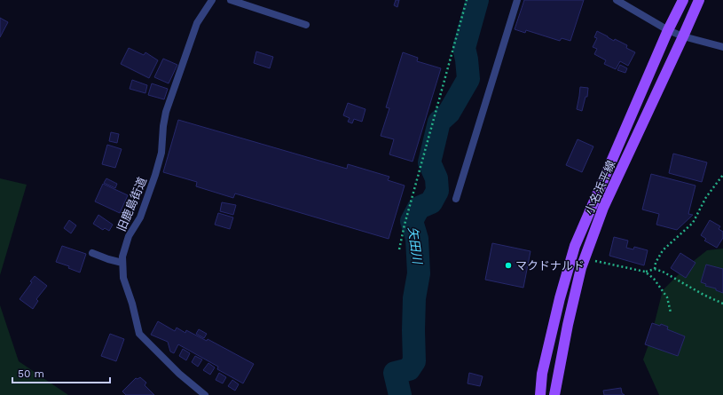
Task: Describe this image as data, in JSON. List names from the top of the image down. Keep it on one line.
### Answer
{"streets":{"main road":["小名浜平線"],"street":["旧鹿島街道"]},"water":["矢田川"],"places":["マクドナルド"],"scale_bar":"50 m"}
